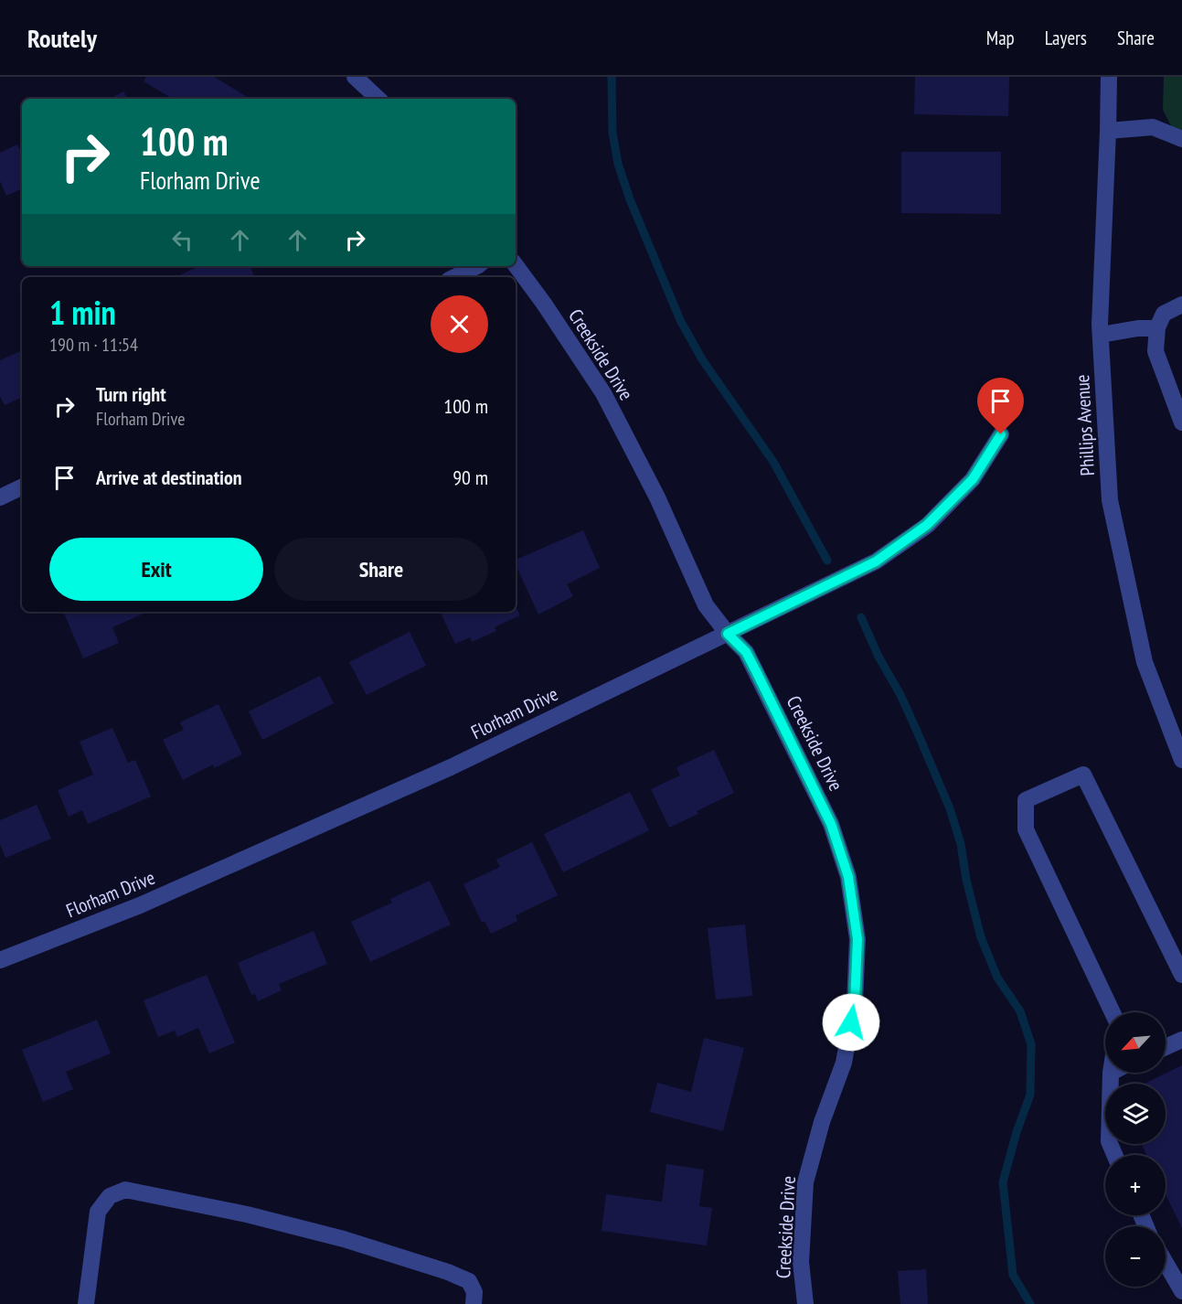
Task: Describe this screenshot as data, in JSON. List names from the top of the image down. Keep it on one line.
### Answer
{"streets":{"street":["Creekside Drive","Phillips Avenue","Florham Drive"]},"crossings":[["Creekside Drive","Florham Drive"]],"north":"bottom left","page":{"header":"Routely","nav":["Map","Layers","Share"],"turn":["100 m","Florham Drive"],"heading":["1 min","190 m · 11:54"],"list":[{"name":"Turn right","note":"Florham Drive","value":"100 m"},{"name":"Arrive at destination","value":"90 m"}],"buttons":["Exit","Share"],"map_buttons":["+","−"]}}
